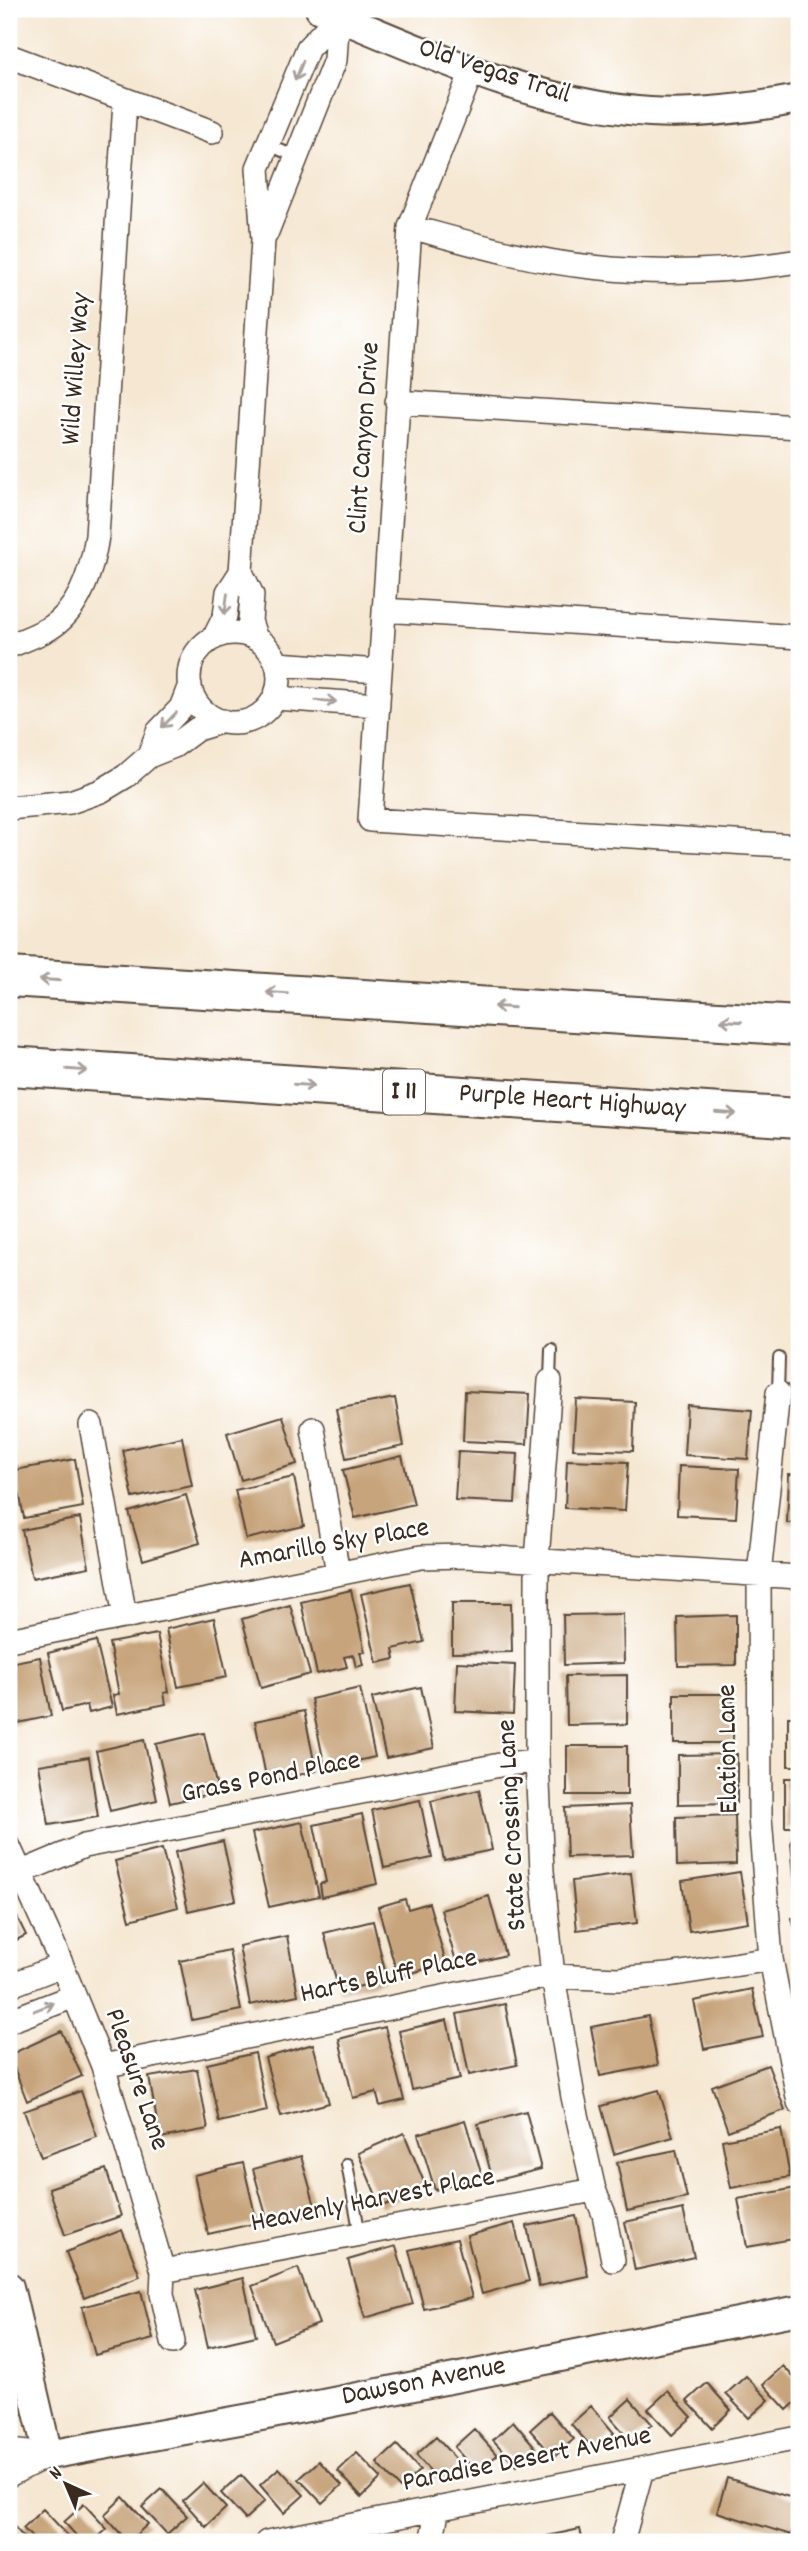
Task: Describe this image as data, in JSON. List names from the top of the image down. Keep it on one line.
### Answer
{"streets":{"highway":["I 11","Purple Heart Highway"],"street":["Old Vegas Trail","Wild Willey Way","Clint Canyon Drive","Amarillo Sky Place","Elation Lane","Grass Pond Place","State Crossing Lane","Harts Bluff Place","Pleasure Lane","Heavenly Harvest Place","Dawson Avenue","Paradise Desert Avenue"]},"crossings":[["Old Vegas Trail","Clint Canyon Drive"],["Amarillo Sky Place","Elation Lane"],["Amarillo Sky Place","State Crossing Lane"],["Elation Lane","Harts Bluff Place"],["Grass Pond Place","State Crossing Lane"],["Grass Pond Place","Pleasure Lane"],["State Crossing Lane","Harts Bluff Place"],["State Crossing Lane","Heavenly Harvest Place"],["Harts Bluff Place","Pleasure Lane"],["Pleasure Lane","Heavenly Harvest Place"]],"north":"top left"}
